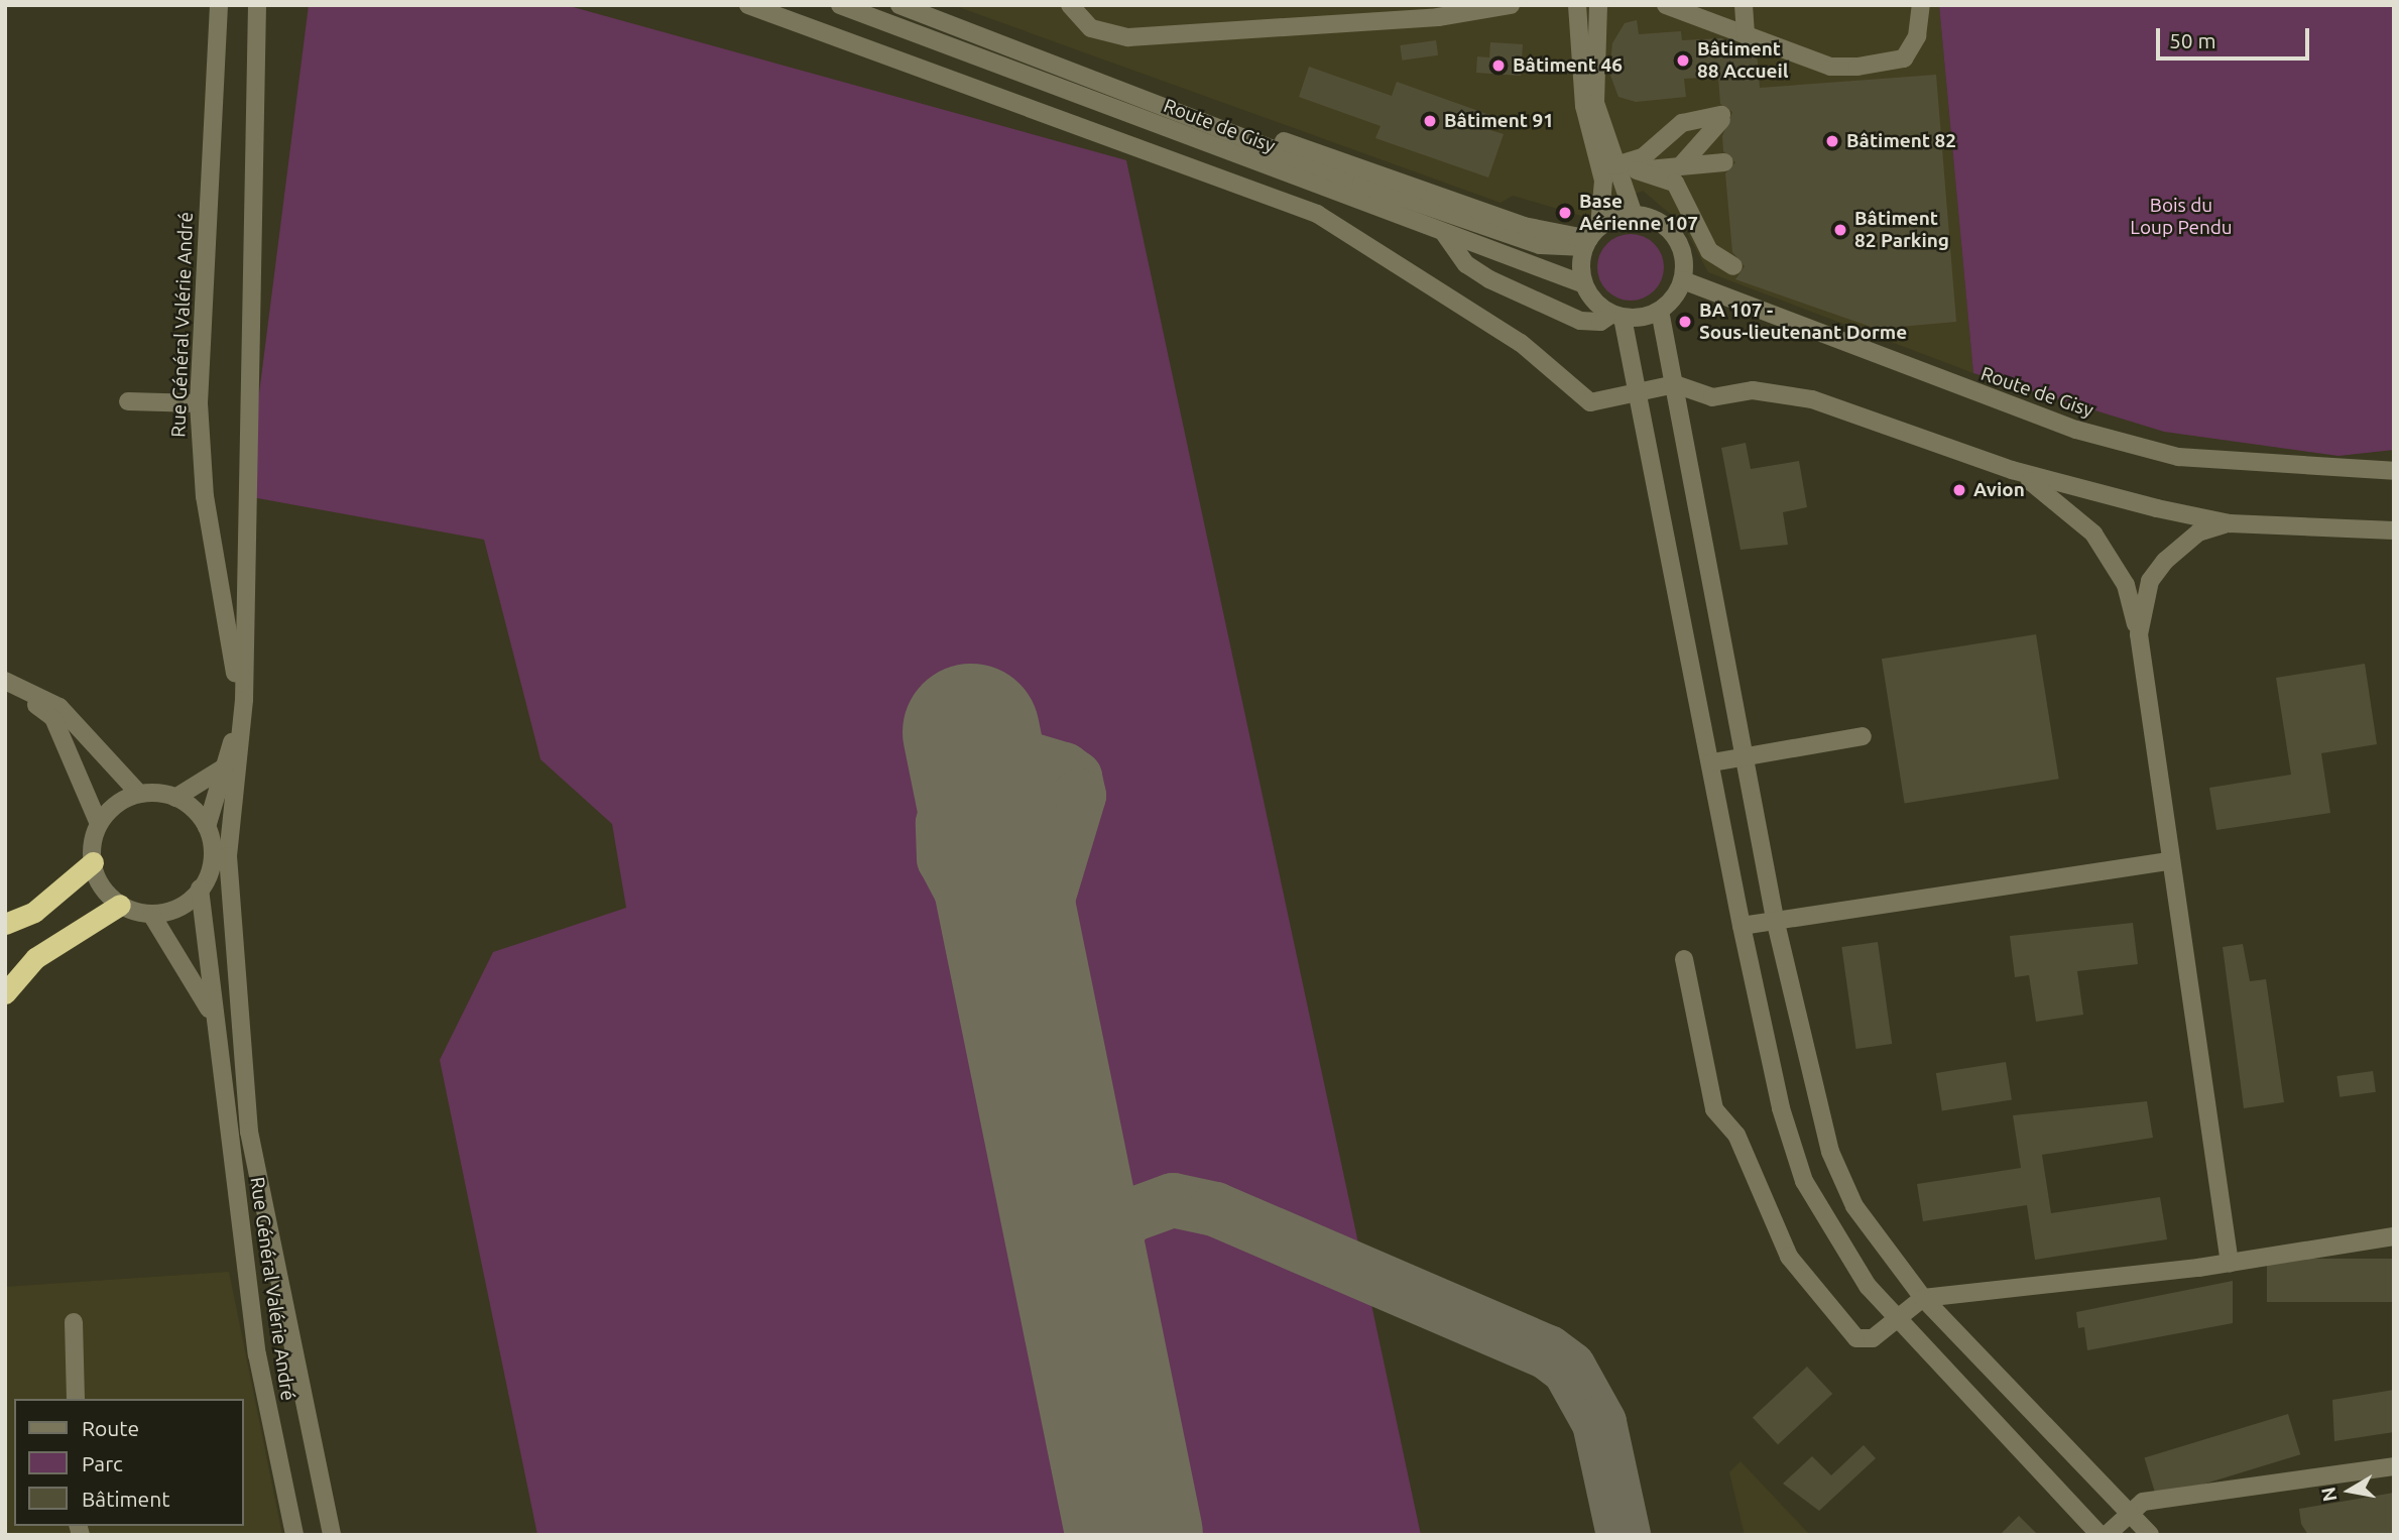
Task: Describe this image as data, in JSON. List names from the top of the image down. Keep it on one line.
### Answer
{"streets":{"street":["Route de Gisy","Rue Général Valérie André"]},"parks":["Bois du Loup Pendu"],"places":["Bâtiment 88 Accueil","Bâtiment 46","Bâtiment 91","Bâtiment 82","Base Aérienne 107","Bâtiment 82 Parking","BA 107 - Sous-lieutenant Dorme","Avion"],"legend":["Route","Parc","Bâtiment"],"scale_bar":"50 m","north":"left"}
